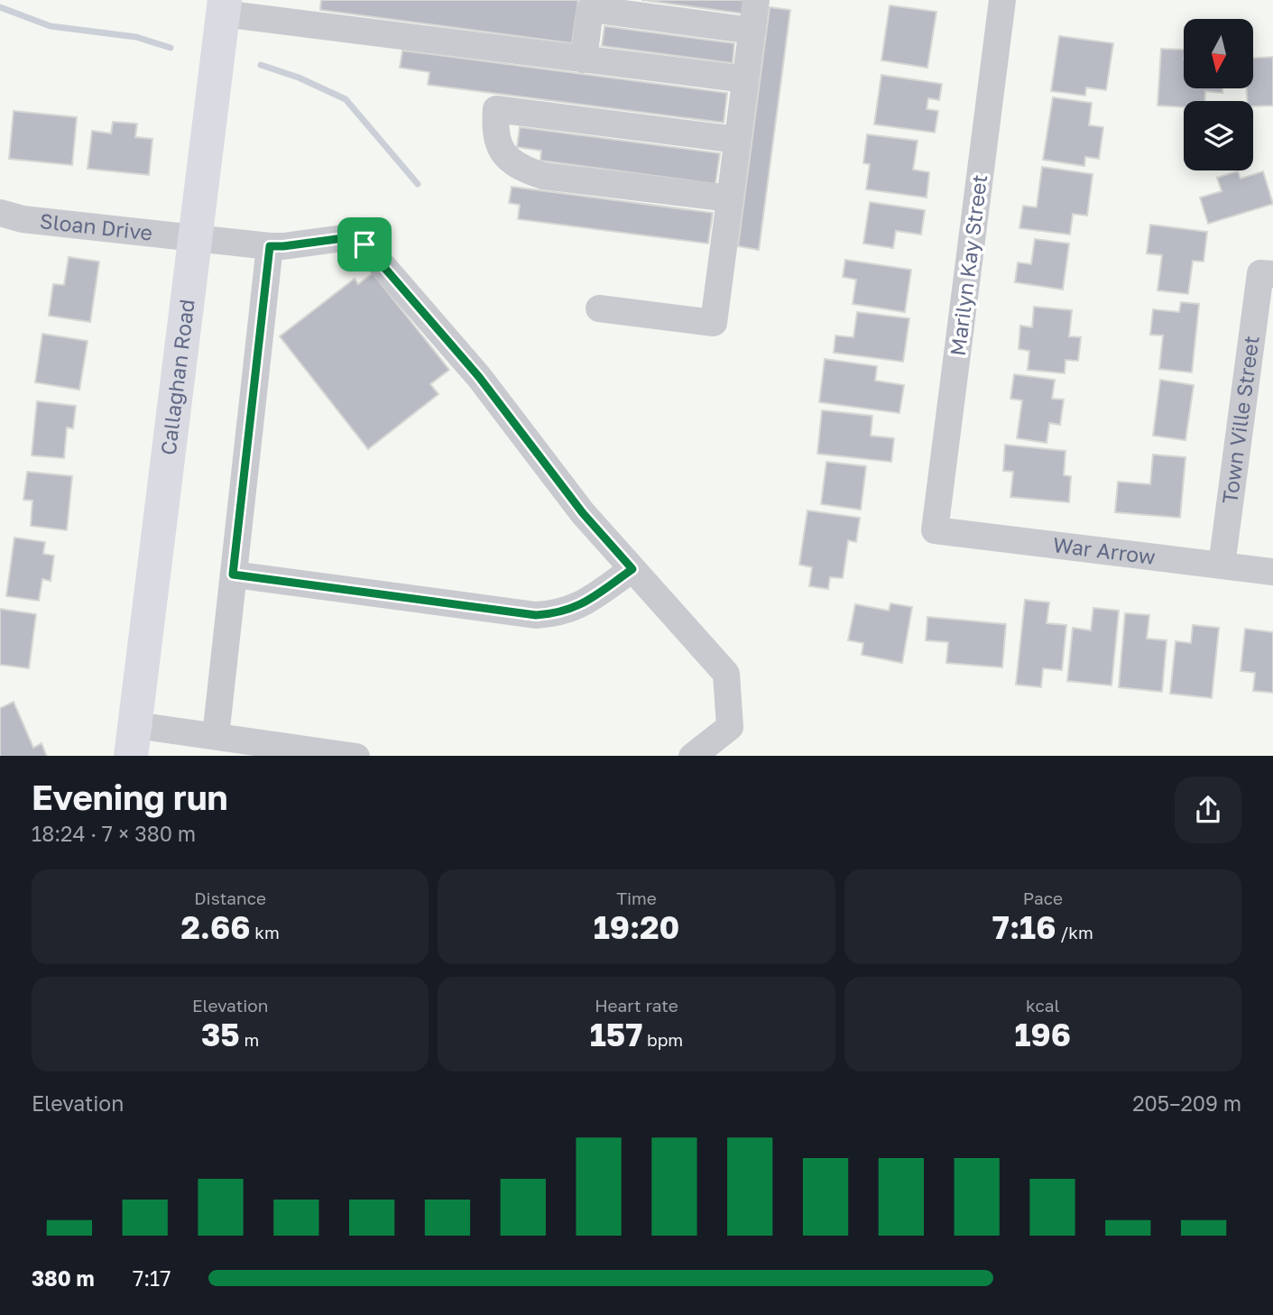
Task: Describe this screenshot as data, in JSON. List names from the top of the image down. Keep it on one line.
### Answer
{"streets":{"main road":["Callaghan Road"],"street":["Sloan Drive","Marilyn Kay Street","Town Ville Street","War Arrow"]},"crossings":[["Sloan Drive","Callaghan Road"],["Marilyn Kay Street","War Arrow"],["Town Ville Street","War Arrow"]],"north":"bottom","page":{"heading":["Evening run","18:24 · 7 × 380 m"],"stats":[["Distance","2.66 km"],["Time","19:20"],["Pace","7:16 /km"],["Elevation","35 m"],["Heart rate","157 bpm"],["kcal","196"]],"chart":["Elevation","205–209 m"],"list":[{"name":"380 m","note":"7:17"}]}}
